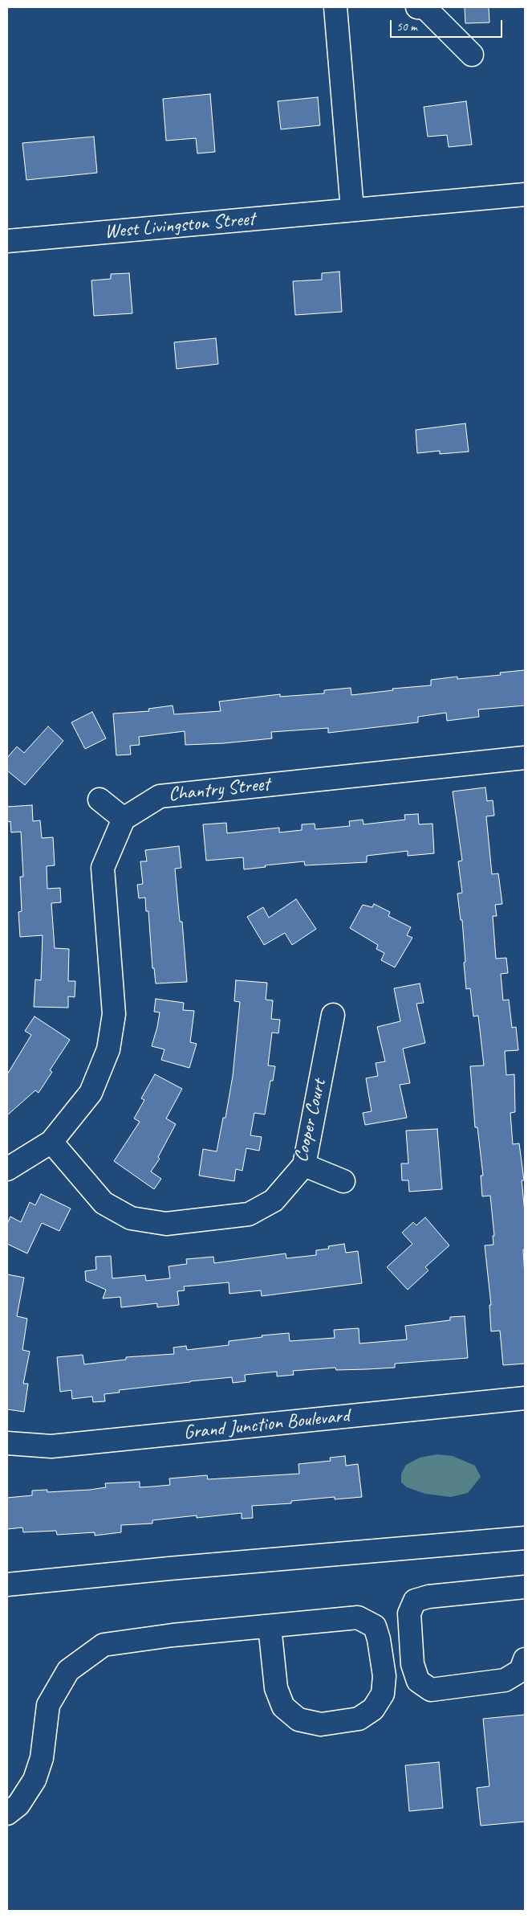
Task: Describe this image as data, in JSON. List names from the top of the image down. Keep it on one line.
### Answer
{"streets":{"street":["West Livingston Street","Chantry Street","Cooper Court","Grand Junction Boulevard"]},"scale_bar":"50 m"}
